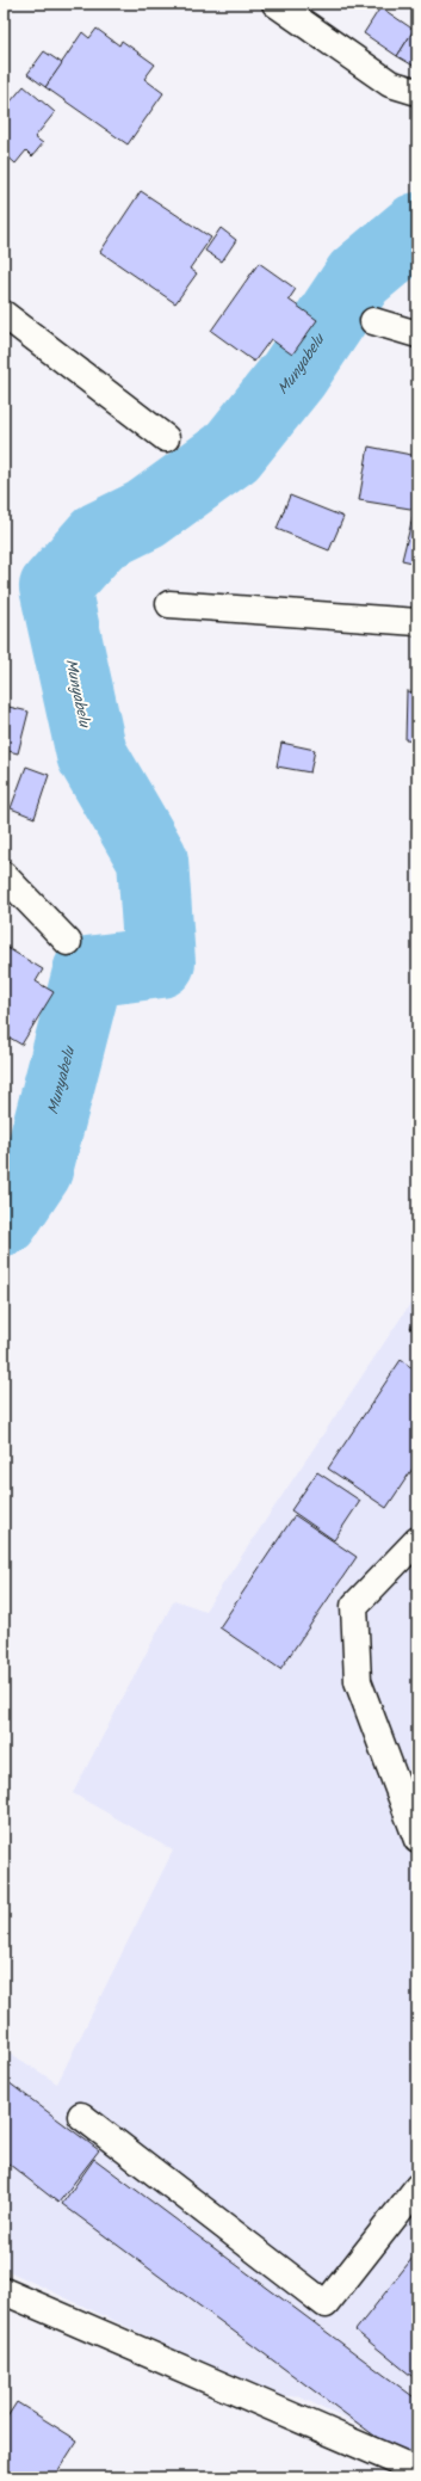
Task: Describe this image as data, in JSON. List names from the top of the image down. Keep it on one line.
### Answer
{"water":["Munyabelu"]}
